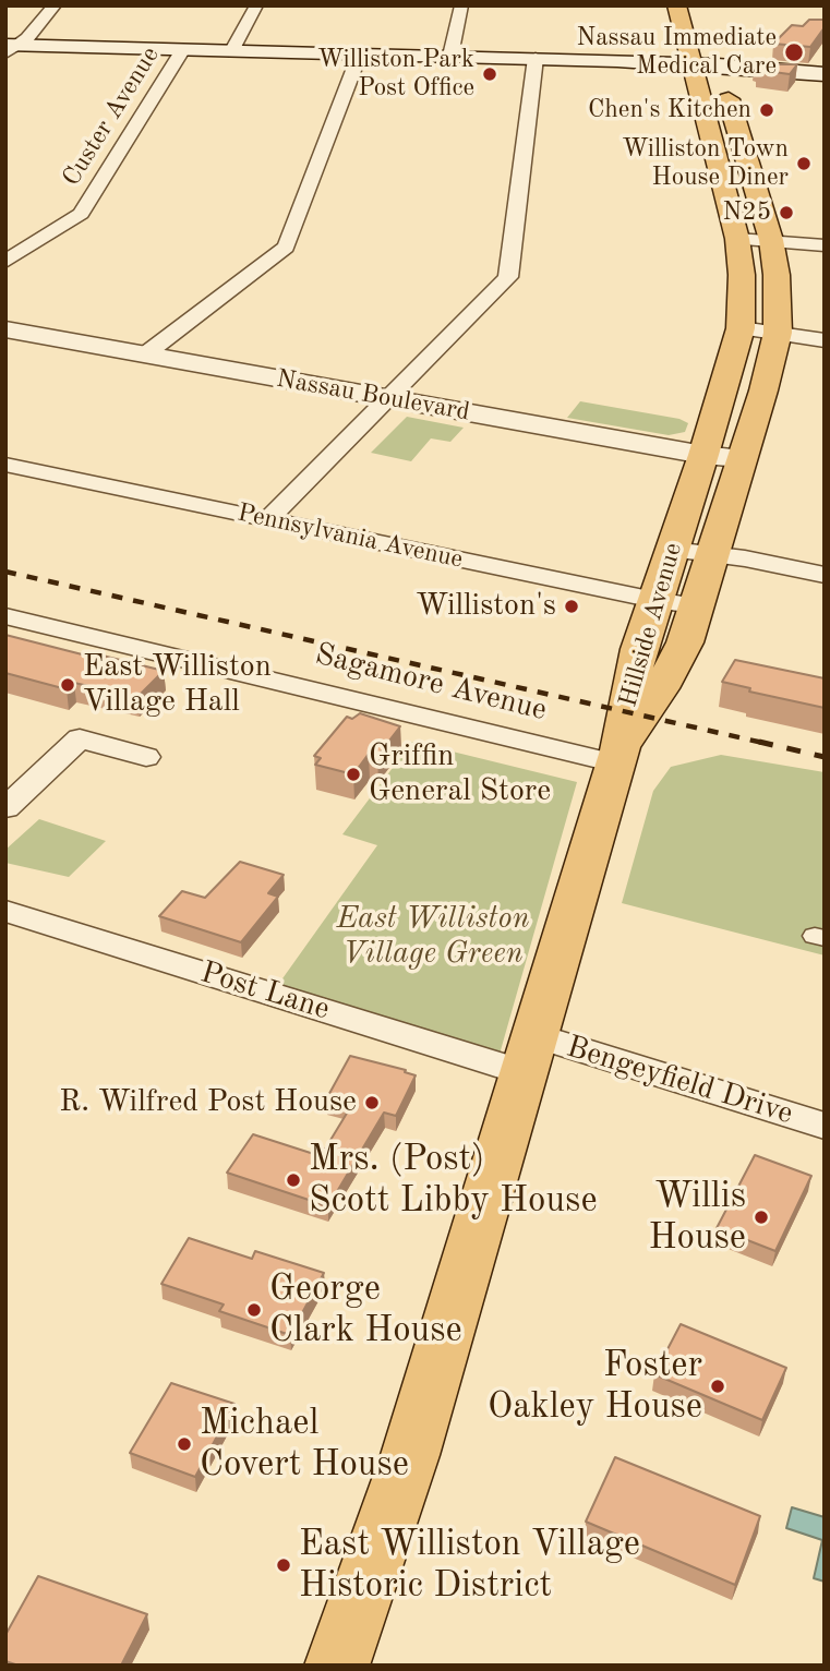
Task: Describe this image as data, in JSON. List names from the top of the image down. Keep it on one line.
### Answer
{"streets":{"main road":["Hillside Avenue"],"street":["Custer Avenue","Nassau Boulevard","Pennsylvania Avenue","Sagamore Avenue","Post Lane","Bengeyfield Drive"]},"crossings":[["Nassau Boulevard","Hillside Avenue"],["Pennsylvania Avenue","Hillside Avenue"],["Hillside Avenue","Sagamore Avenue"],["Post Lane","Bengeyfield Drive"]],"parks":["East Williston Village Green"],"places":["Nassau Immediate Medical Care","Williston Park Post Office","Chen's Kitchen","Williston Town House Diner","N25","Williston's","East Williston Village Hall","Griffin General Store","R. Wilfred Post House","Mrs. (Post) Scott Libby House","Willis House","George Clark House","Foster Oakley House","Michael Covert House","East Williston Village Historic District"]}
